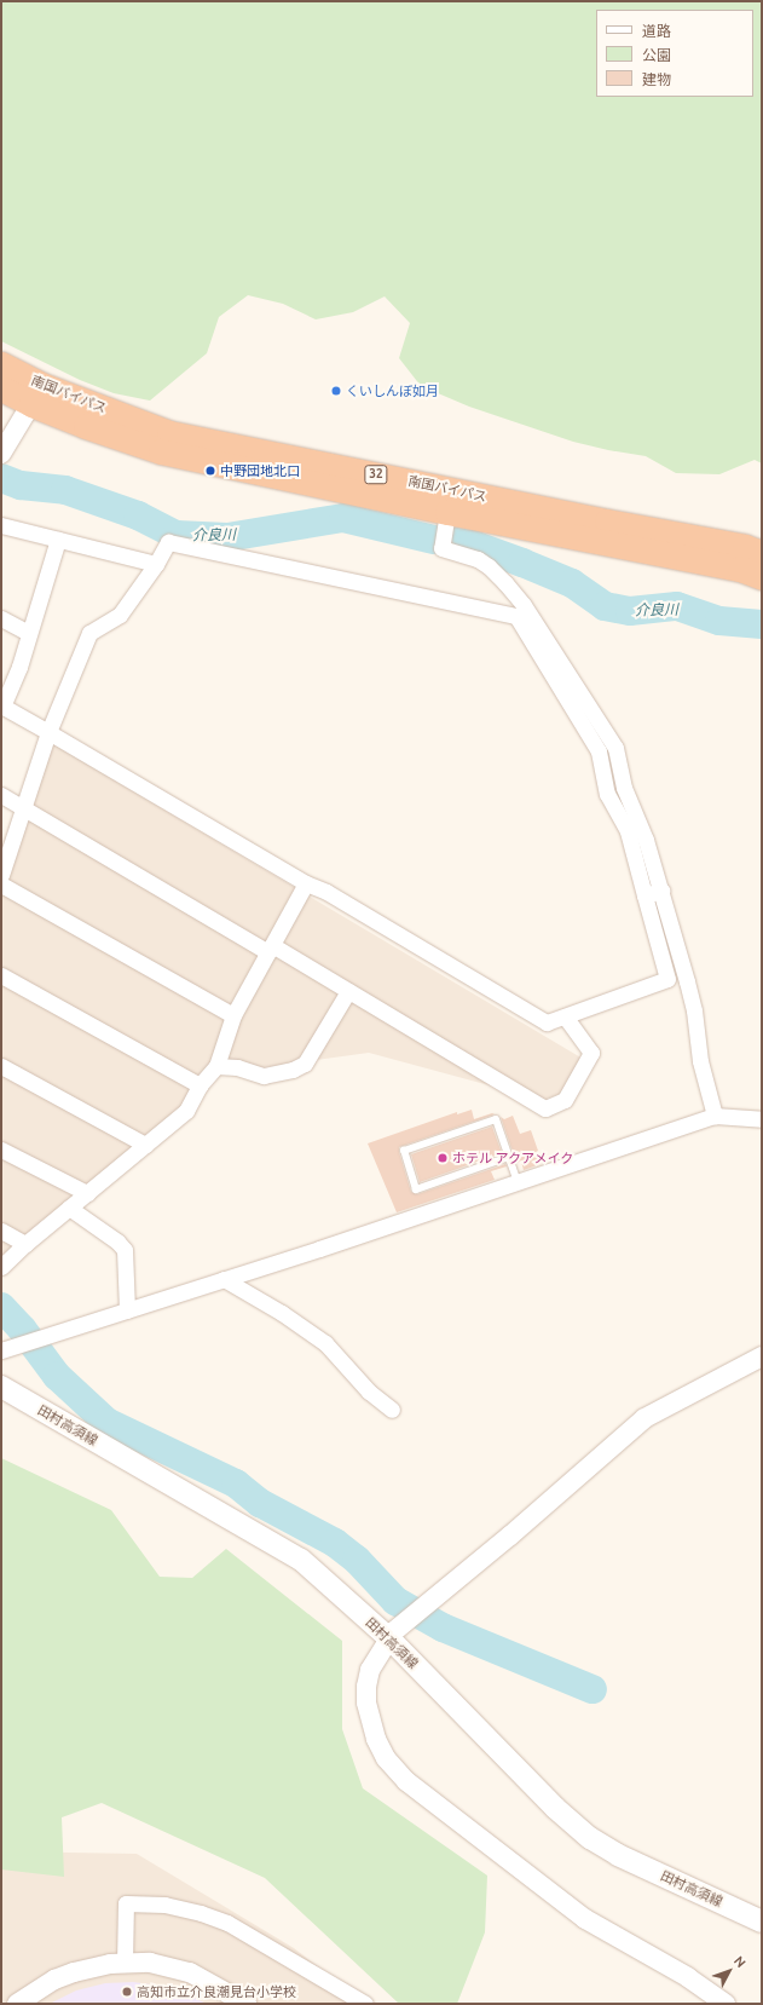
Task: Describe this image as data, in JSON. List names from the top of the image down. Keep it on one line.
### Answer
{"streets":{"highway":["南国バイパス","32"],"main road":["田村高須線"]},"water":["介良川"],"places":["くいしんぼ如月","中野団地北口","ホテル アクアメイク","高知市立介良潮見台小学校"],"legend":["道路","公園","建物"],"north":"top right"}
